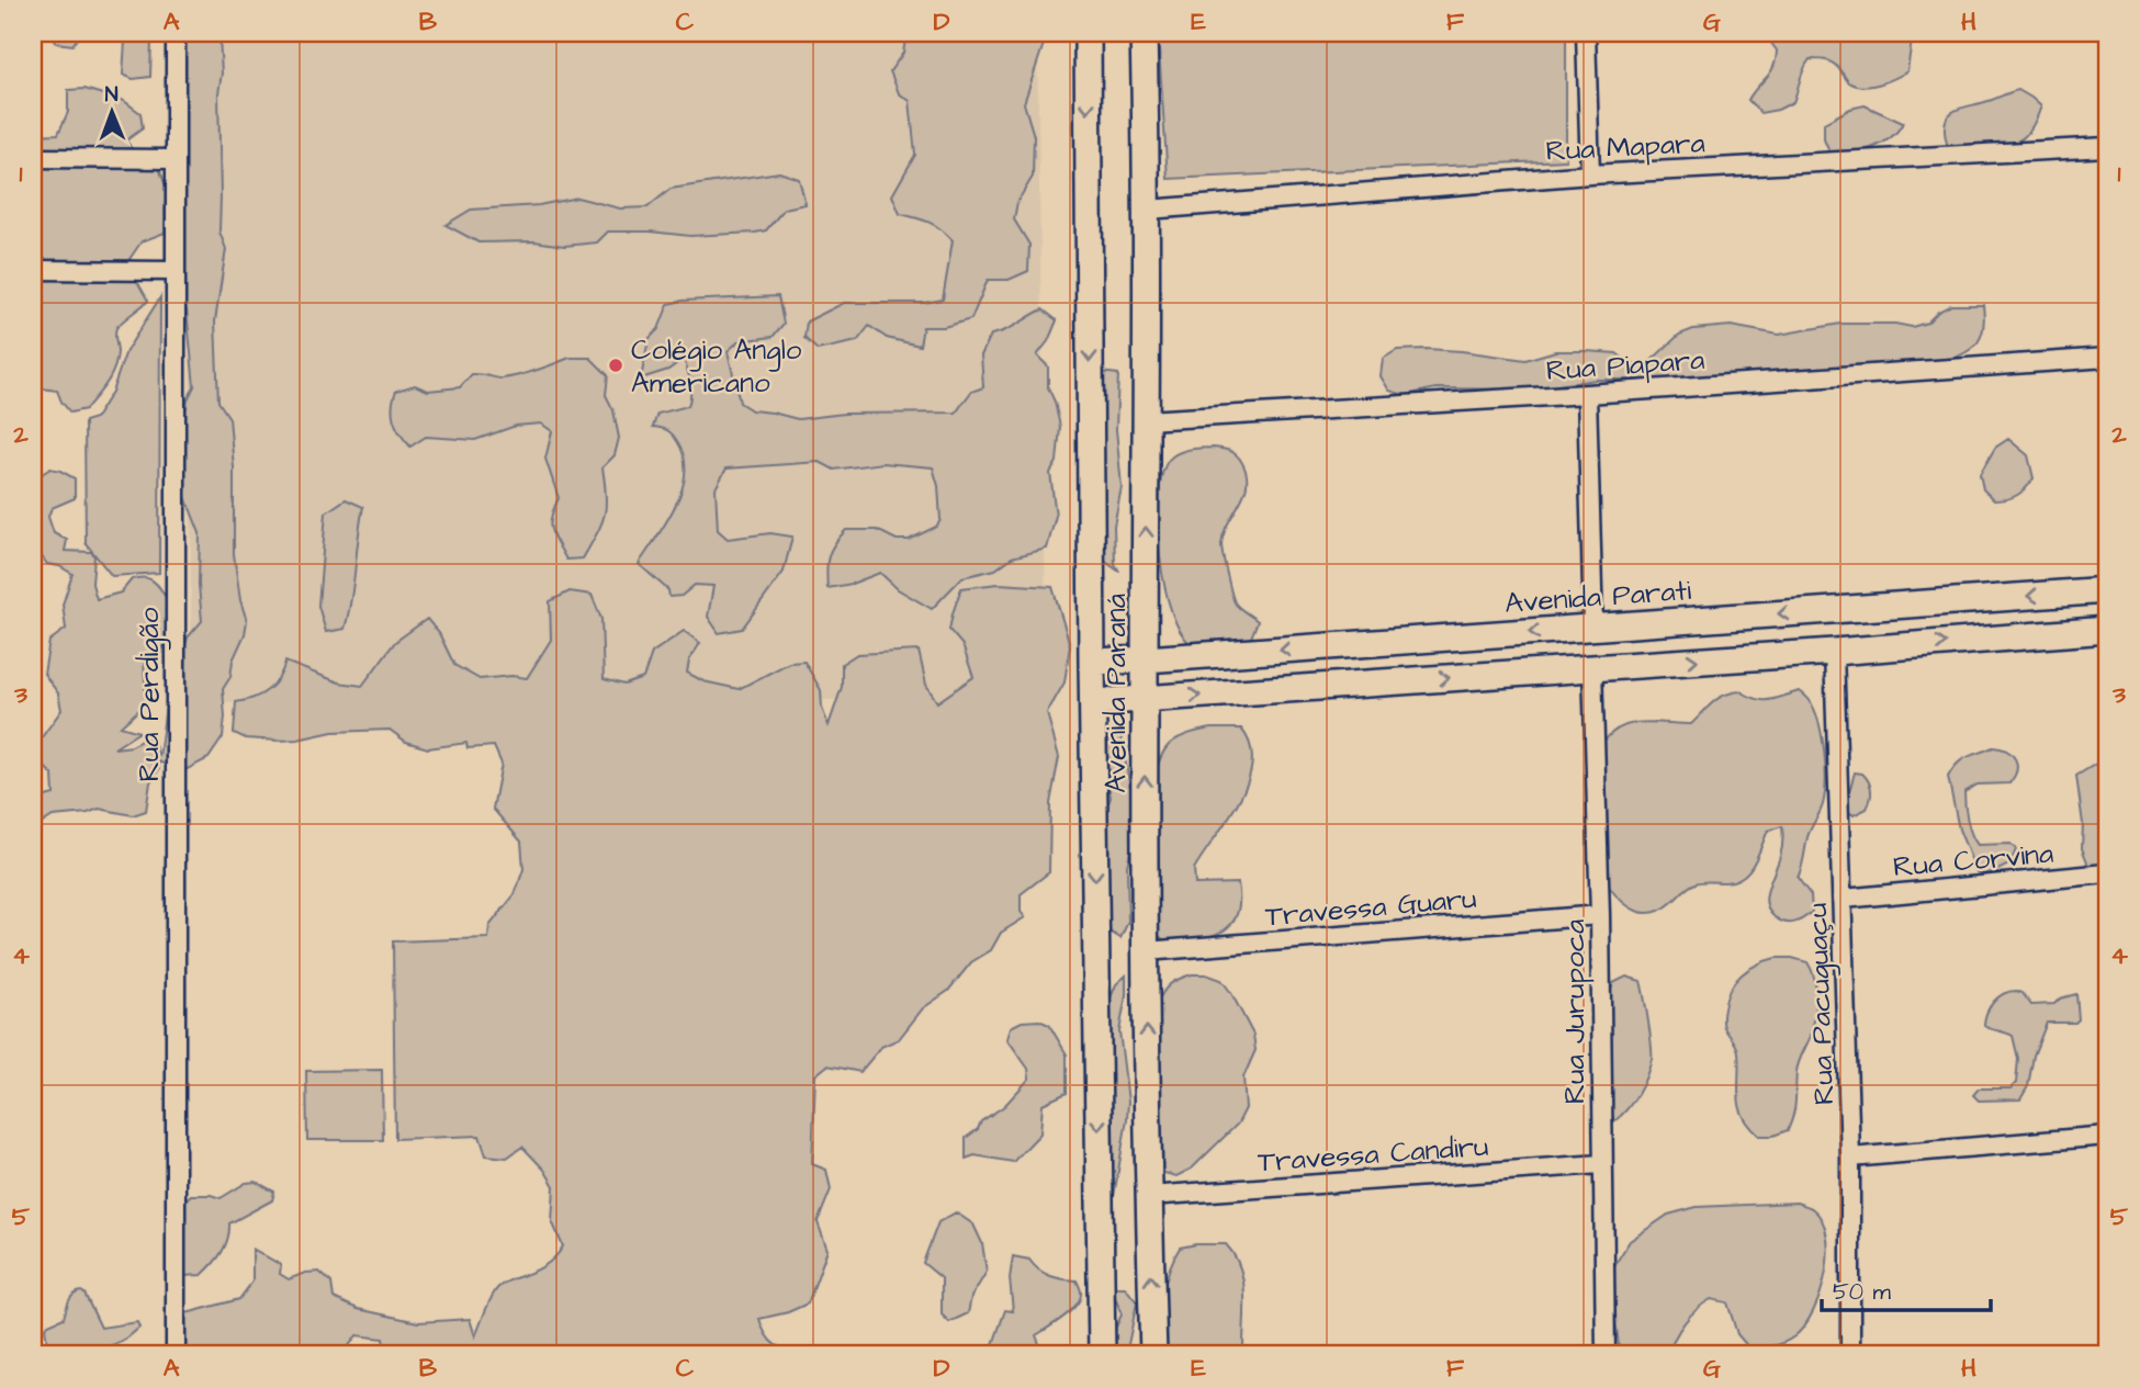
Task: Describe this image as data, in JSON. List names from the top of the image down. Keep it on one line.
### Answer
{"streets":{"main road":["Avenida Parati","Avenida Paraná"],"street":["Rua Mapara","Rua Piapara","Rua Perdigão","Rua Corvina","Travessa Guaru","Rua Pacuguaçu","Rua Jurupoca","Travessa Candiru"]},"crossings":[["Rua Mapara","Avenida Paraná"],["Rua Piapara","Avenida Paraná"],["Avenida Parati","Avenida Paraná"],["Avenida Paraná","Travessa Guaru"],["Avenida Paraná","Travessa Candiru"],["Rua Corvina","Rua Pacuguaçu"],["Travessa Guaru","Rua Jurupoca"],["Rua Jurupoca","Travessa Candiru"]],"places":["Colégio Anglo Americano"],"scale_bar":"50 m","north":"top","grid":{"columns":["A","B","C","D","E","F","G","H"],"rows":["1","2","3","4","5"]}}
